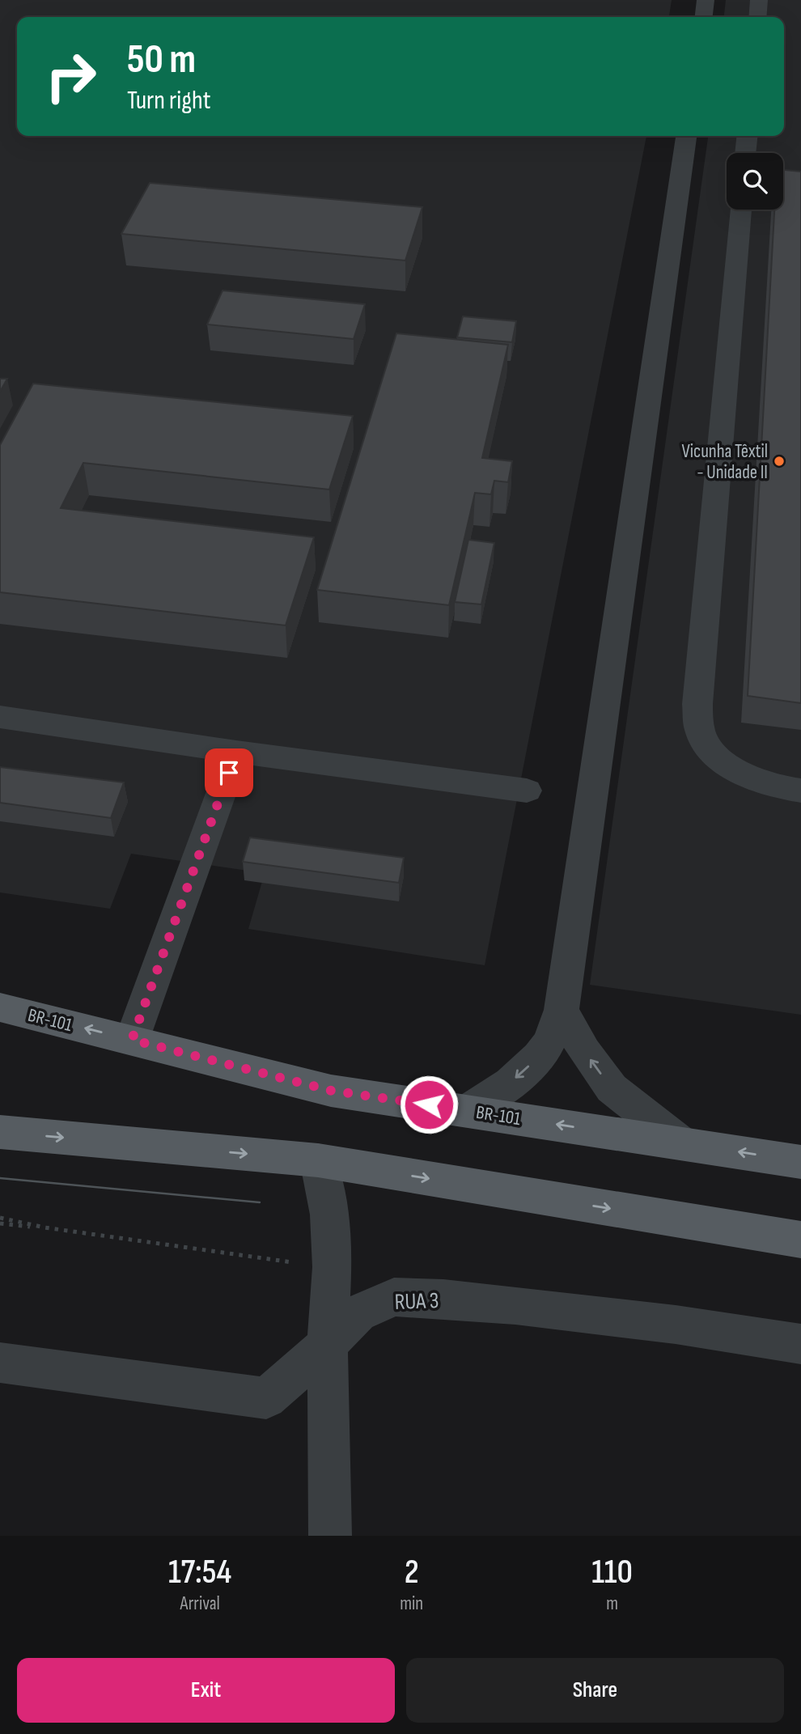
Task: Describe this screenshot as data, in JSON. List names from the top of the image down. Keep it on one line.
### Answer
{"streets":{"main road":["BR-101"],"street":["RUA 3"]},"places":["Vicunha Têxtil - Unidade II"],"page":{"turn":["50 m","Turn right"],"eta":["17:54","Arrival","2","min","110","m"],"buttons":["Exit","Share"]}}
